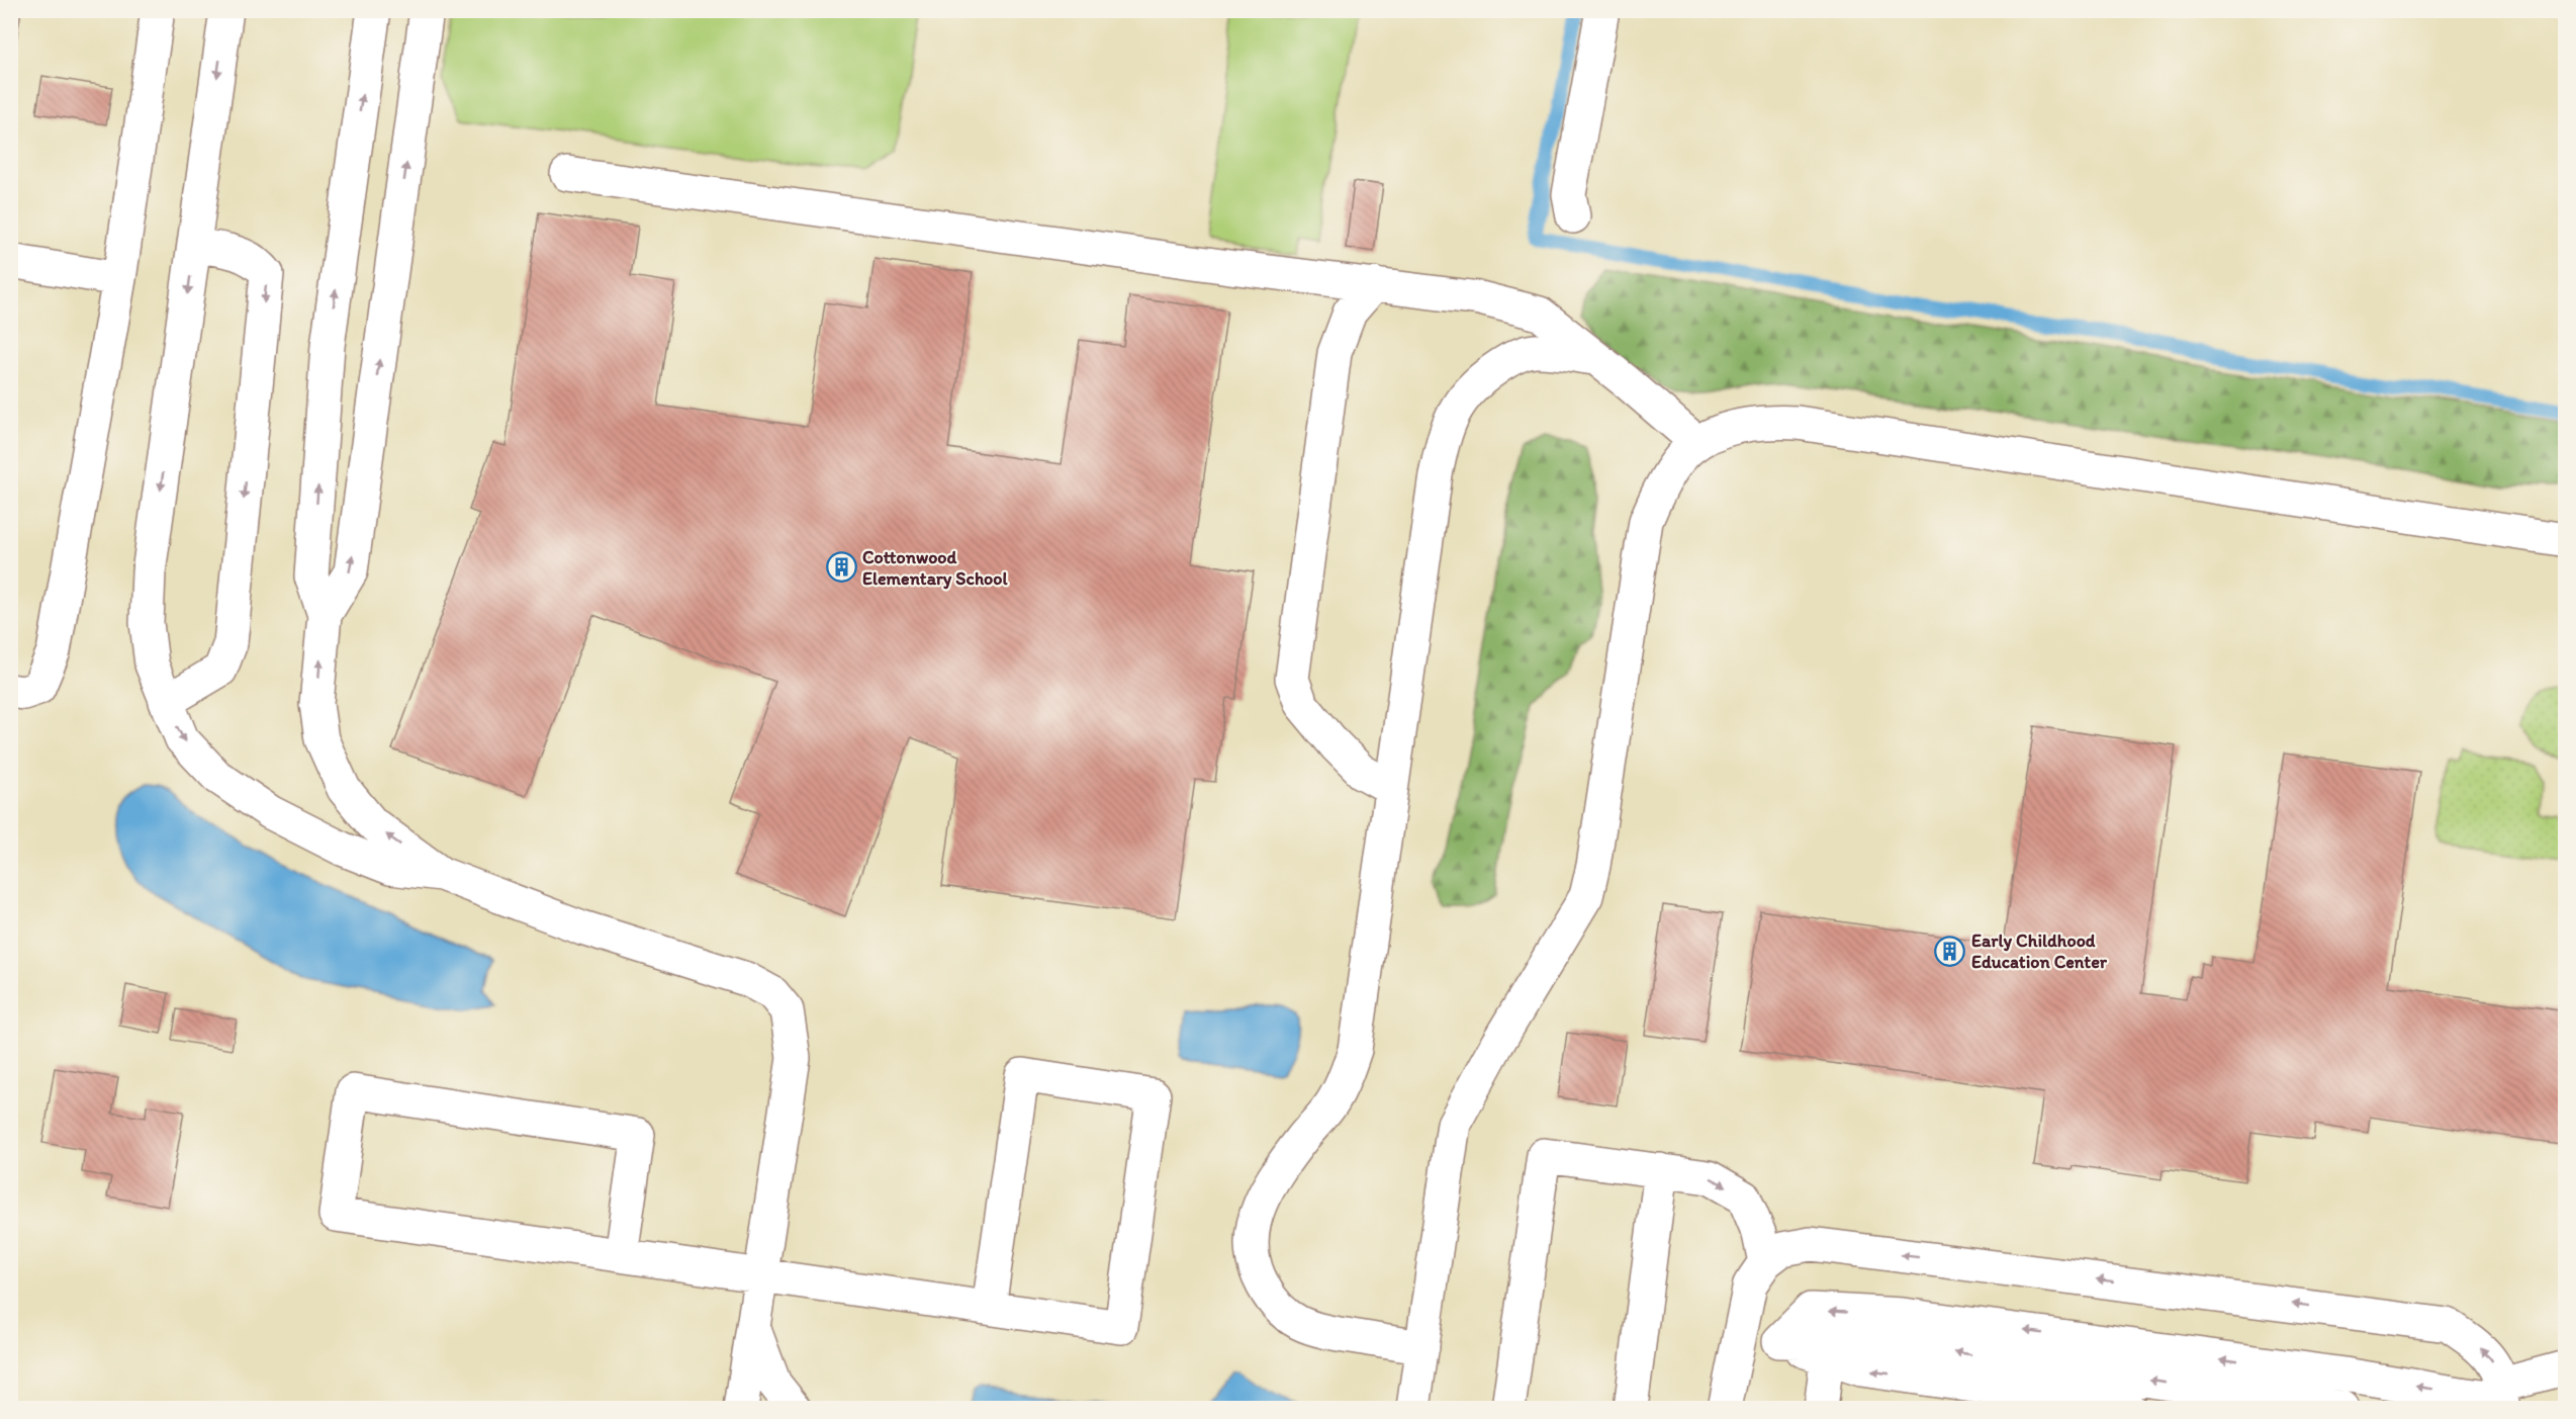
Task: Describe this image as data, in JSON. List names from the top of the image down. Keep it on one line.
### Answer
{"places":{"building":["Cottonwood Elementary School","Early Childhood Education Center"]}}
